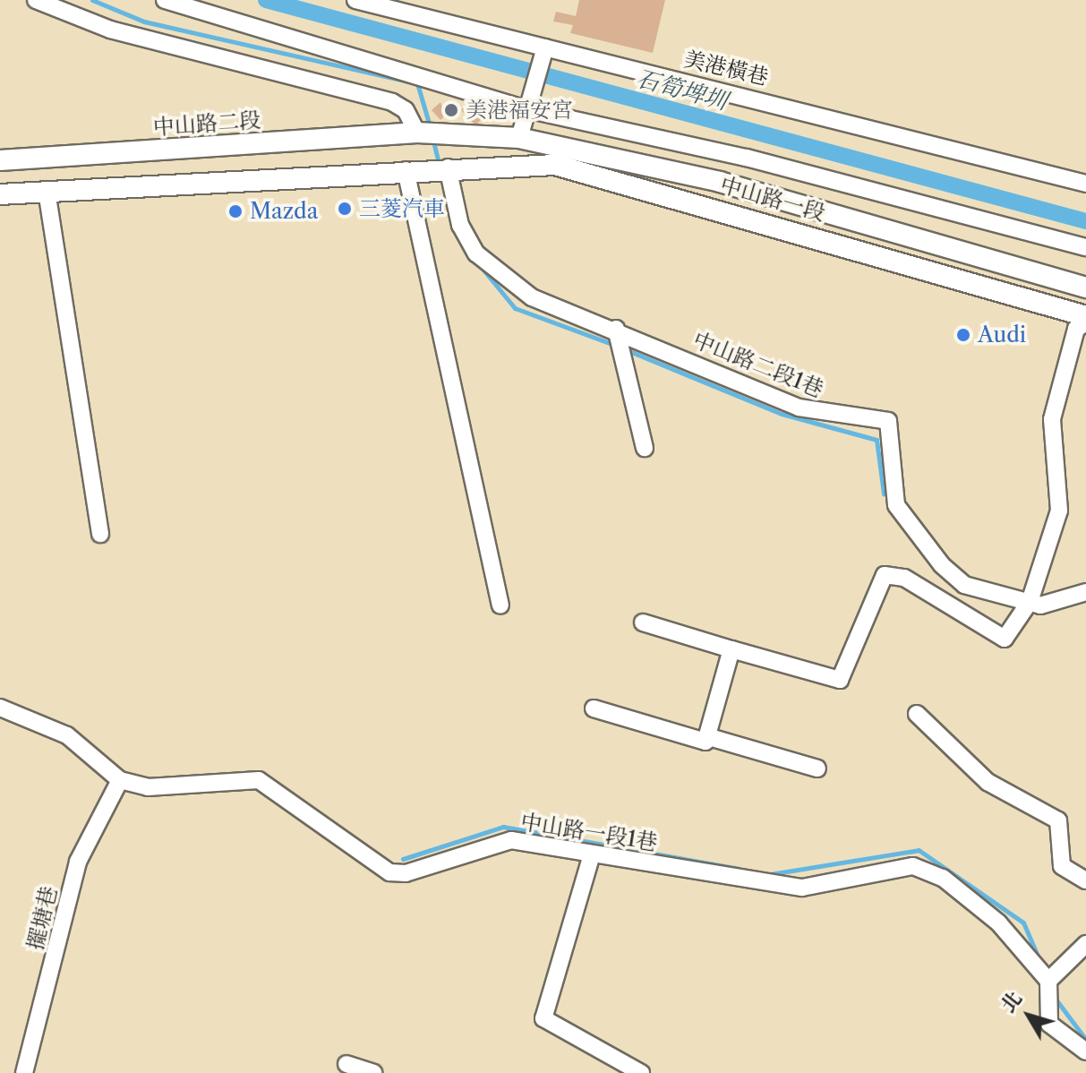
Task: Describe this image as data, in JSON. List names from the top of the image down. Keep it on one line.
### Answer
{"streets":{"main road":["中山路二段","中山路一段"],"street":["美港橫巷","中山路二段1巷","中山路一段1巷","擺塘巷"]},"crossings":[["中山路二段","中山路一段"],["中山路一段","中山路二段1巷"],["中山路一段1巷","擺塘巷"]],"water":["石筍埤圳"],"places":["美港福安宮","三菱汽車","Mazda","Audi"],"north":"top left"}
